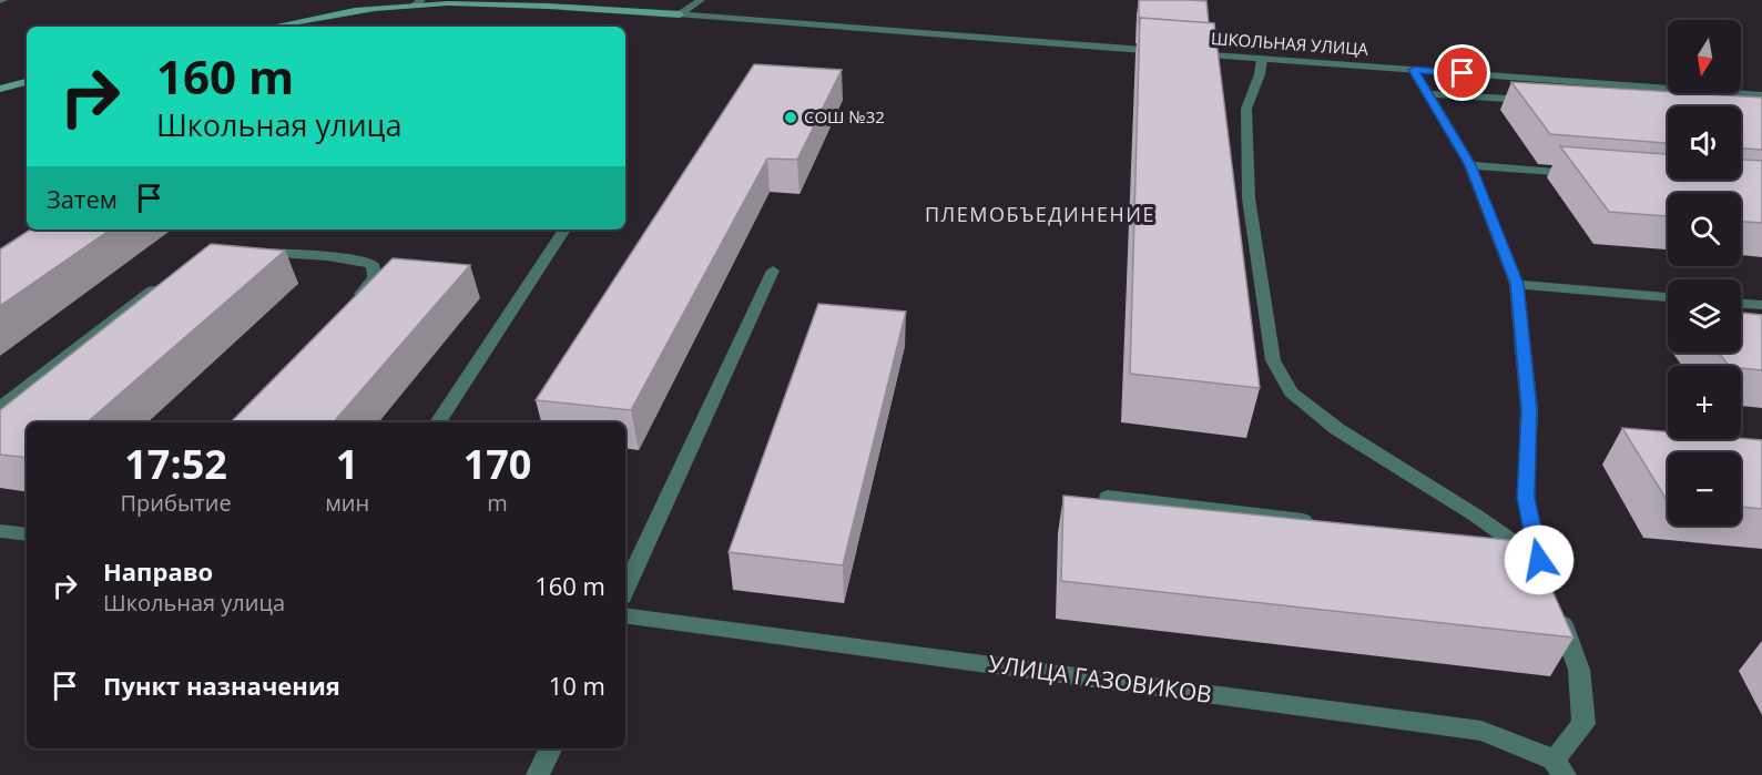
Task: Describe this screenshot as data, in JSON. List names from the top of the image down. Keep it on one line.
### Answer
{"streets":{"street":["ШКОЛЬНАЯ УЛИЦА","УЛИЦА ГАЗОВИКОВ"]},"districts":["ПЛЕМОБЪЕДИНЕНИЕ"],"places":["СОШ №32"],"north":"bottom","page":{"map_buttons":["+","−"],"turn":["160 m","Школьная улица"],"then":"Затем","eta":["17:52","Прибытие","1","мин","170","m"],"list":[{"name":"Направо","note":"Школьная улица","value":"160 m"},{"name":"Пункт назначения","value":"10 m"}]}}
